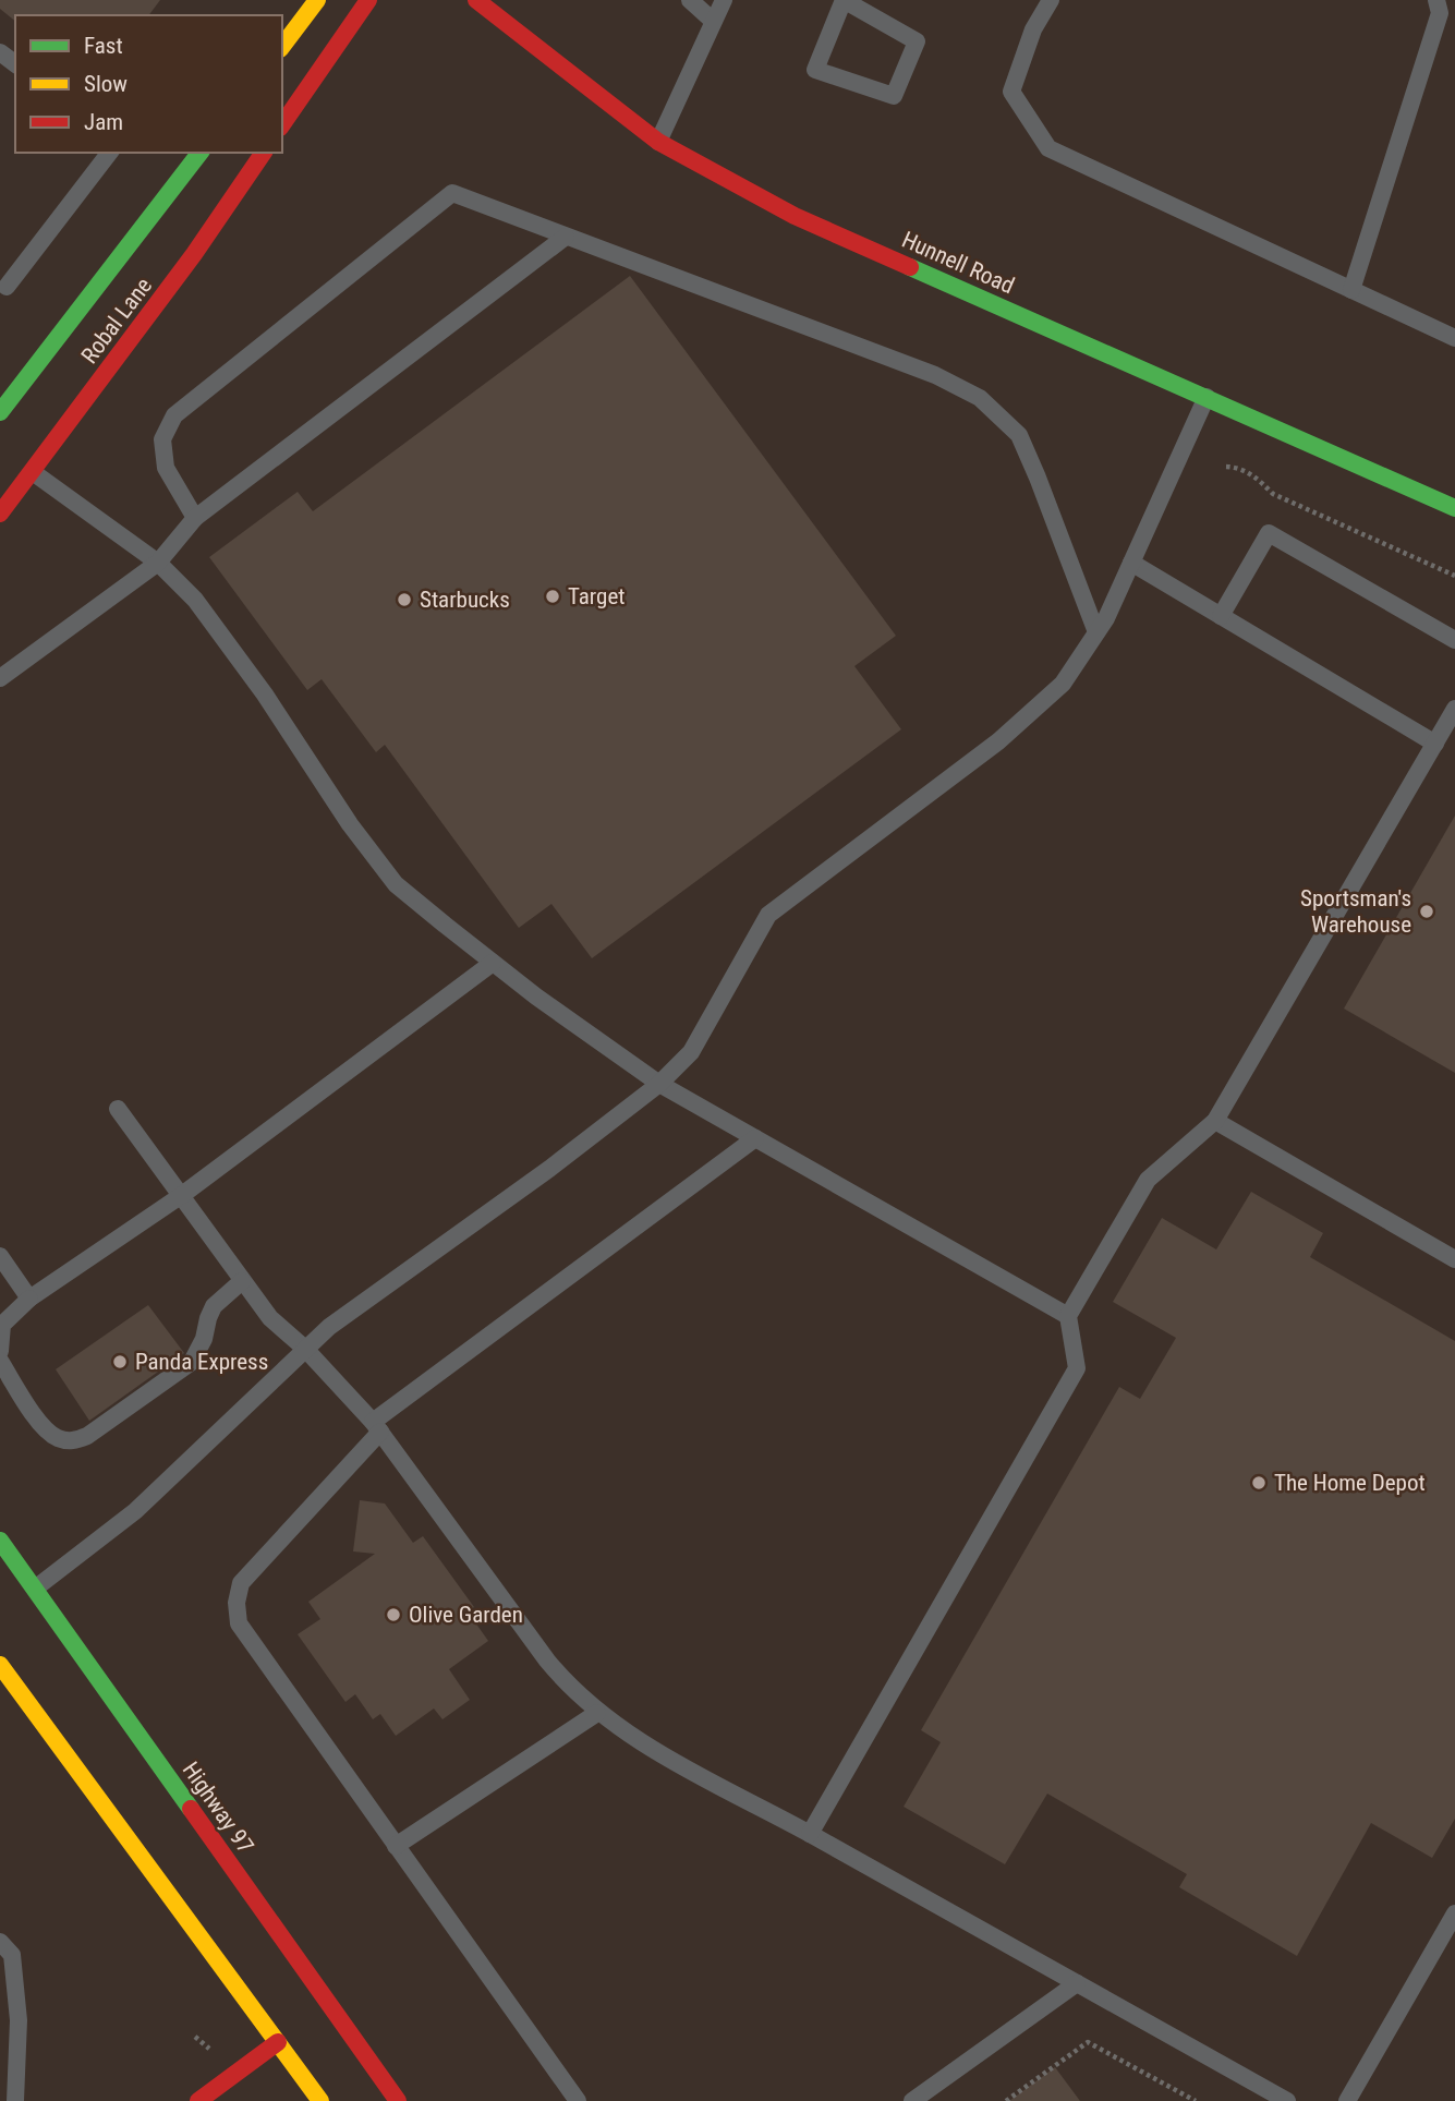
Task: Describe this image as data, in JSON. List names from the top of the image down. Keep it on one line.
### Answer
{"streets":{"main road":["Hunnell Road","Robal Lane","Highway 97"]},"places":["Target","Starbucks","Sportsman's Warehouse","Panda Express","The Home Depot","Olive Garden"],"legend":["Fast","Slow","Jam"]}
